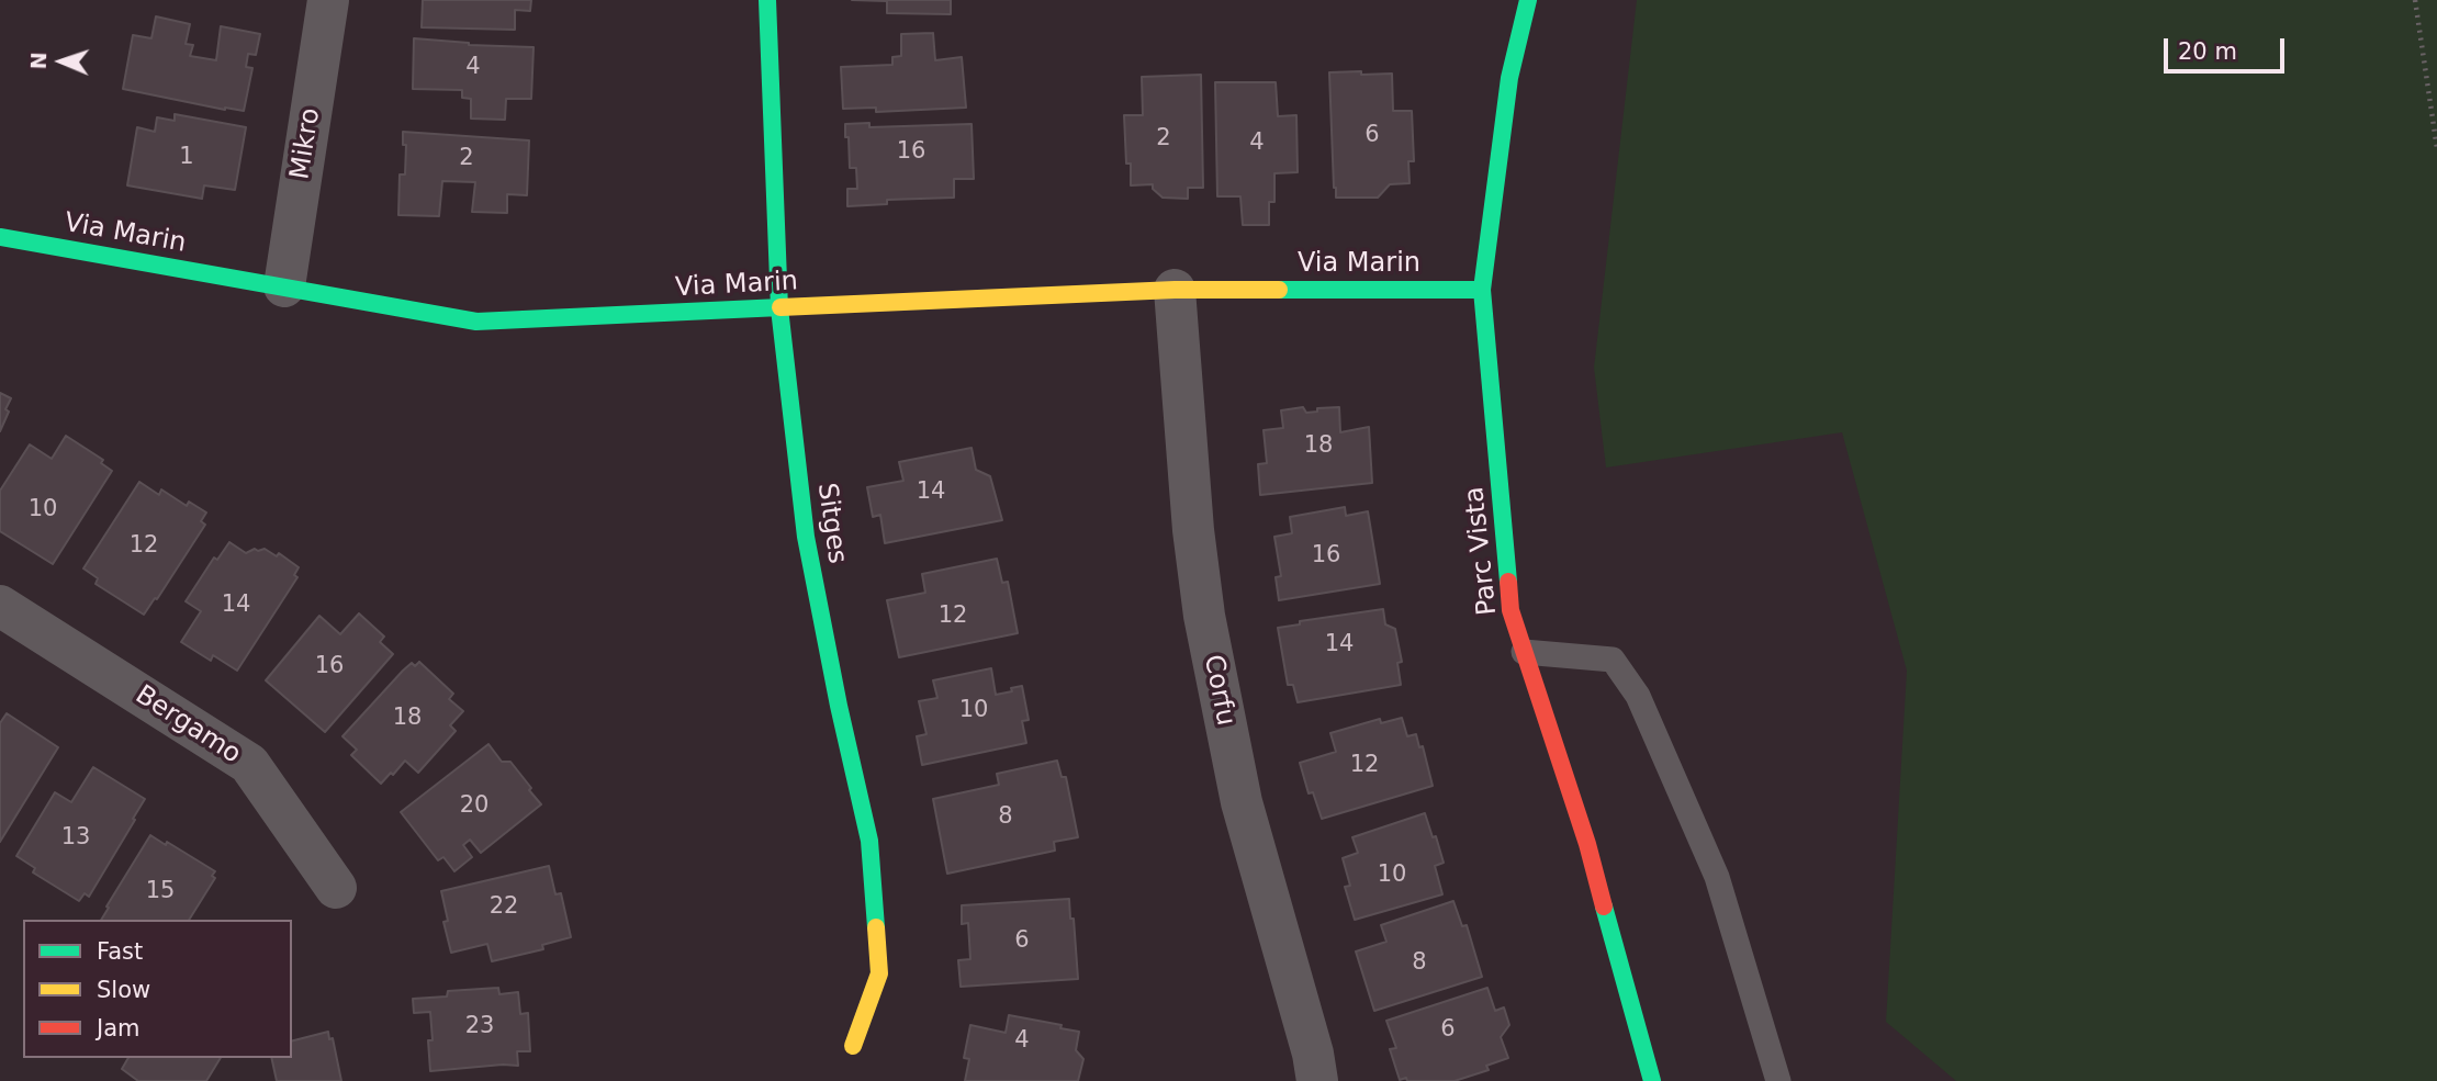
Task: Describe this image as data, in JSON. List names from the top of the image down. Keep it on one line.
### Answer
{"streets":{"street":["Mikro","Via Marin","Sitges","Parc Vista","Corfu","Bergamo"]},"crossings":[["Mikro","Via Marin"],["Via Marin","Sitges"],["Via Marin","Parc Vista"],["Via Marin","Corfu"]],"house_numbers":["4","6","2","4","16","1","2","18","14","10","12","16","14","12","14","16","10","18","12","20","8","13","10","15","22","6","8","23","6","4"],"legend":["Fast","Slow","Jam"],"scale_bar":"20 m","north":"left"}
